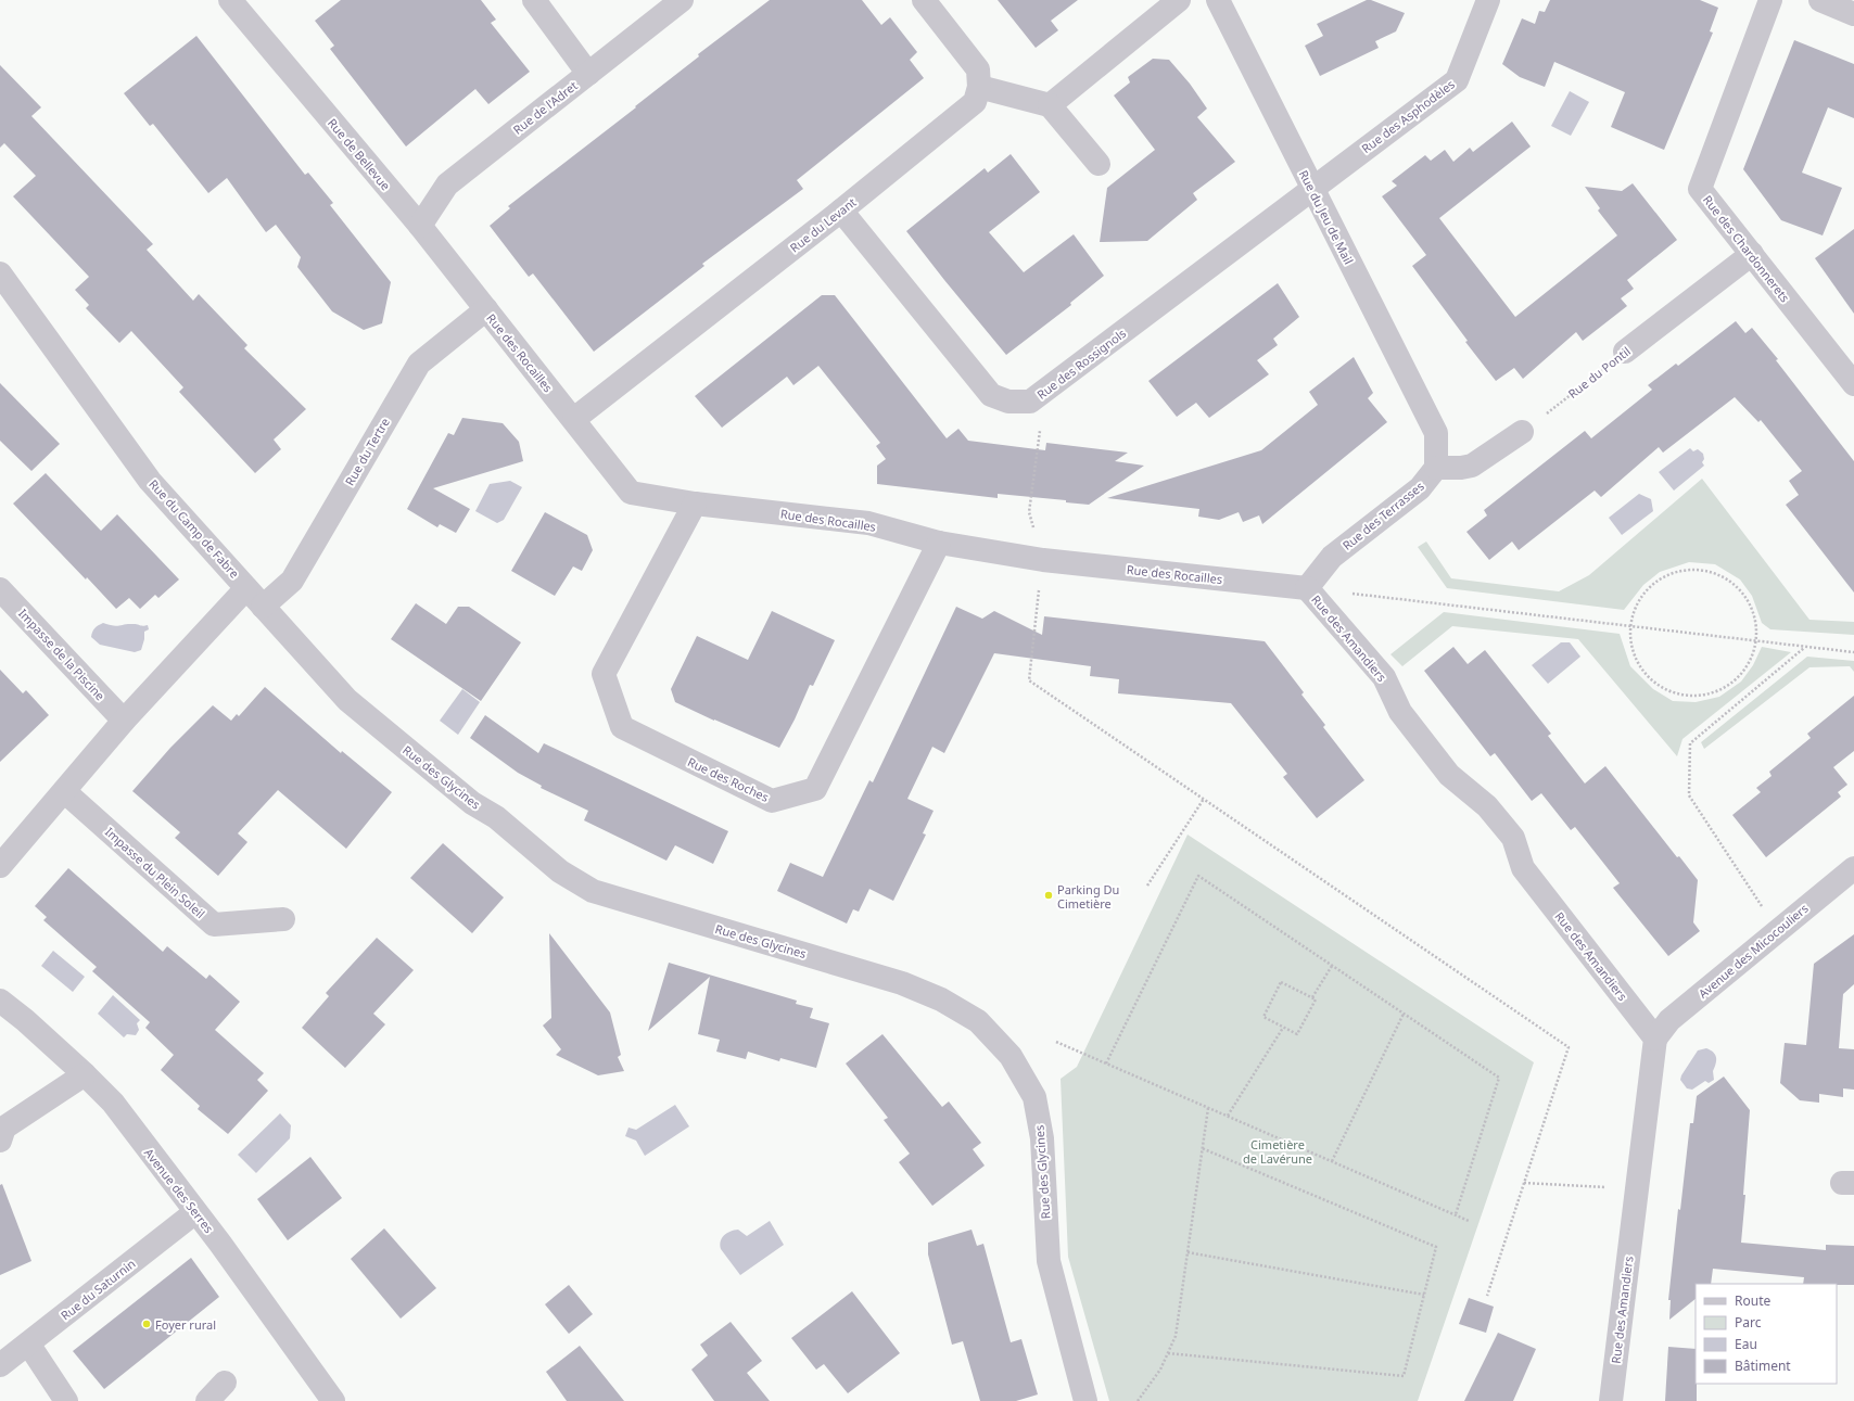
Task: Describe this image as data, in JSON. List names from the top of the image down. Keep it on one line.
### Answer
{"streets":{"street":["Rue de l'Adret","Rue des Asphodèles","Rue de Bellevue","Rue du Jeu de Mail","Rue du Levant","Rue des Chardonnerets","Rue des Rocailles","Rue des Rossignols","Rue du Pontil","Rue du Tertre","Rue des Terrasses","Rue du Camp de Fabre","Rue des Amandiers","Impasse de la Piscine","Rue des Glycines","Rue des Roches","Impasse du Plein Soleil","Avenue des Micocouliers","Avenue des Serres","Rue du Saturnin"]},"crossings":[["Rue de l'Adret","Rue de Bellevue"],["Rue des Asphodèles","Rue du Jeu de Mail"],["Rue des Asphodèles","Rue des Rossignols"],["Rue de Bellevue","Rue des Rocailles"],["Rue de Bellevue","Rue du Tertre"],["Rue du Jeu de Mail","Rue des Rossignols"],["Rue du Jeu de Mail","Rue des Terrasses"],["Rue du Levant","Rue des Rocailles"],["Rue du Levant","Rue des Rossignols"],["Rue des Chardonnerets","Rue du Pontil"],["Rue des Rocailles","Rue du Tertre"],["Rue des Rocailles","Rue des Terrasses"],["Rue des Rocailles","Rue des Amandiers"],["Rue des Rocailles","Rue des Roches"],["Rue du Tertre","Rue des Glycines"],["Rue des Terrasses","Rue des Amandiers"],["Rue du Camp de Fabre","Impasse de la Piscine"],["Rue du Camp de Fabre","Rue des Glycines"],["Rue du Camp de Fabre","Impasse du Plein Soleil"],["Rue des Amandiers","Avenue des Micocouliers"],["Avenue des Serres","Rue du Saturnin"]],"parks":["Cimetière de Lavérune"],"places":["Parking Du Cimetière","Foyer rural"],"legend":["Route","Parc","Eau","Bâtiment"]}
